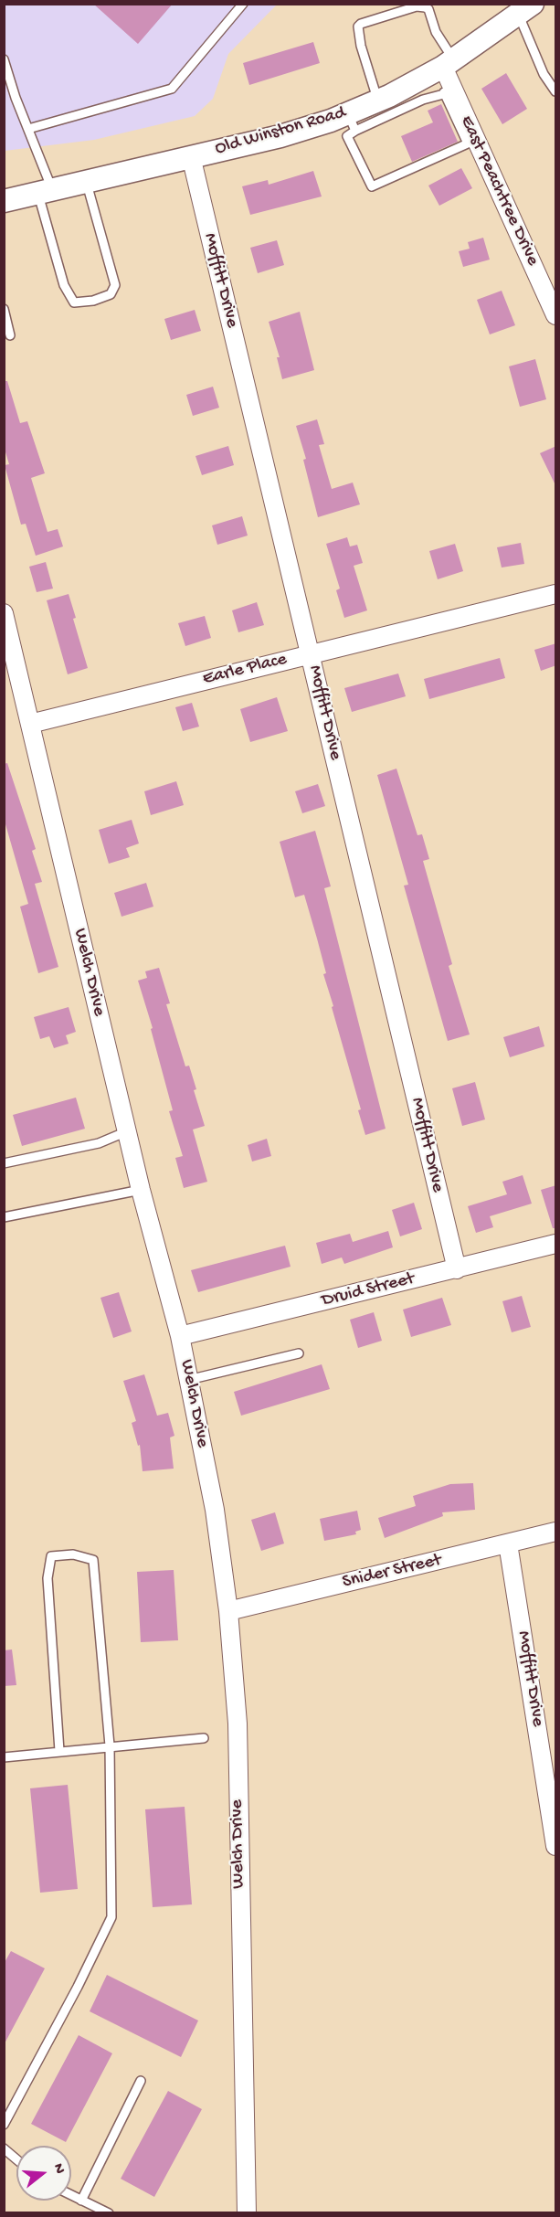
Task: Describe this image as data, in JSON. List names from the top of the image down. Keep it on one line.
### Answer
{"streets":{"street":["Old Winston Road","East Peachtree Drive","Moffitt Drive","Earle Place","Welch Drive","Druid Street","Snider Street"]},"crossings":[["Old Winston Road","East Peachtree Drive"],["Old Winston Road","Moffitt Drive"],["Moffitt Drive","Earle Place"],["Moffitt Drive","Druid Street"],["Moffitt Drive","Snider Street"],["Earle Place","Welch Drive"],["Welch Drive","Druid Street"],["Welch Drive","Snider Street"]],"north":"right"}
